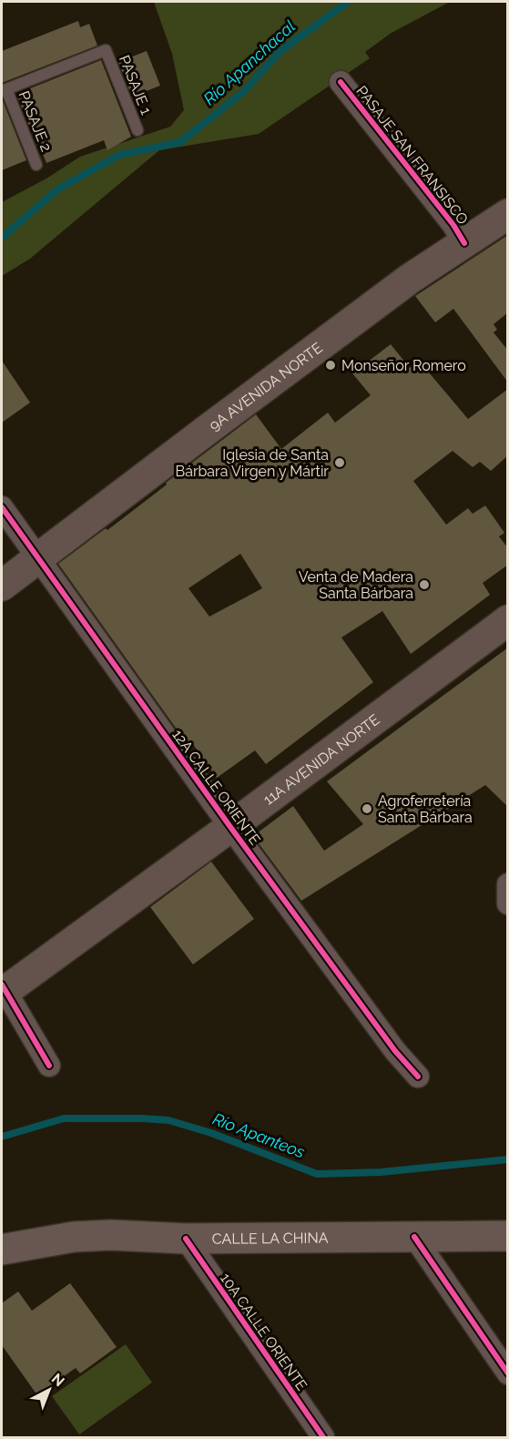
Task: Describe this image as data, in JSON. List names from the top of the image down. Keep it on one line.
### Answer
{"streets":{"main road":["9A AVENIDA NORTE","11A AVENIDA NORTE","CALLE LA CHINA"],"street":["PASAJE SAN FRANSISCO","12A CALLE ORIENTE","10A CALLE ORIENTE"],"lane":["PASAJE 1","PASAJE 2"]},"crossings":[["PASAJE 1","PASAJE 2"],["PASAJE SAN FRANSISCO","9A AVENIDA NORTE"],["9A AVENIDA NORTE","12A CALLE ORIENTE"],["11A AVENIDA NORTE","12A CALLE ORIENTE"],["CALLE LA CHINA","10A CALLE ORIENTE"]],"water":["Río Apanchacal","Río Apanteos"],"places":["Monseñor Romero","Iglesia de Santa Bárbara Virgen y Mártir","Venta de Madera Santa Bárbara","Agroferretería Santa Bárbara"],"north":"top right"}
